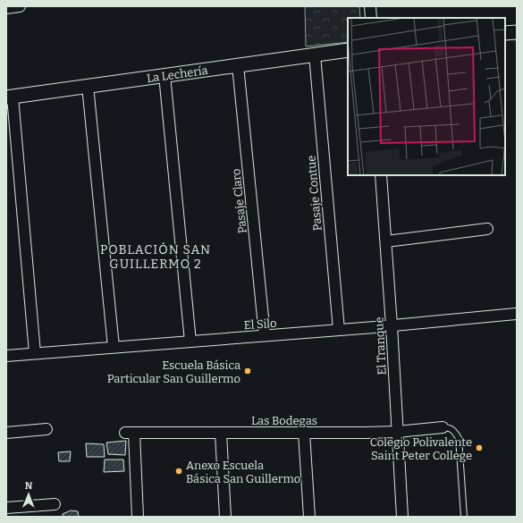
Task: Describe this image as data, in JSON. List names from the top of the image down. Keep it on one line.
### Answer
{"streets":{"street":["La Lechería","Pasaje Contue","Pasaje Claro","El Silo","El Tranque","Las Bodegas"]},"crossings":[["La Lechería","Pasaje Contue"],["La Lechería","Pasaje Claro"],["Pasaje Contue","El Silo"],["Pasaje Claro","El Silo"],["El Silo","El Tranque"],["El Tranque","Las Bodegas"]],"districts":["POBLACIÓN SAN GUILLERMO 2"],"places":["Escuela Básica Particular San Guillermo","Colegio Polivalente Saint Peter College","Anexo Escuela Básica San Guillermo"],"north":"top"}
